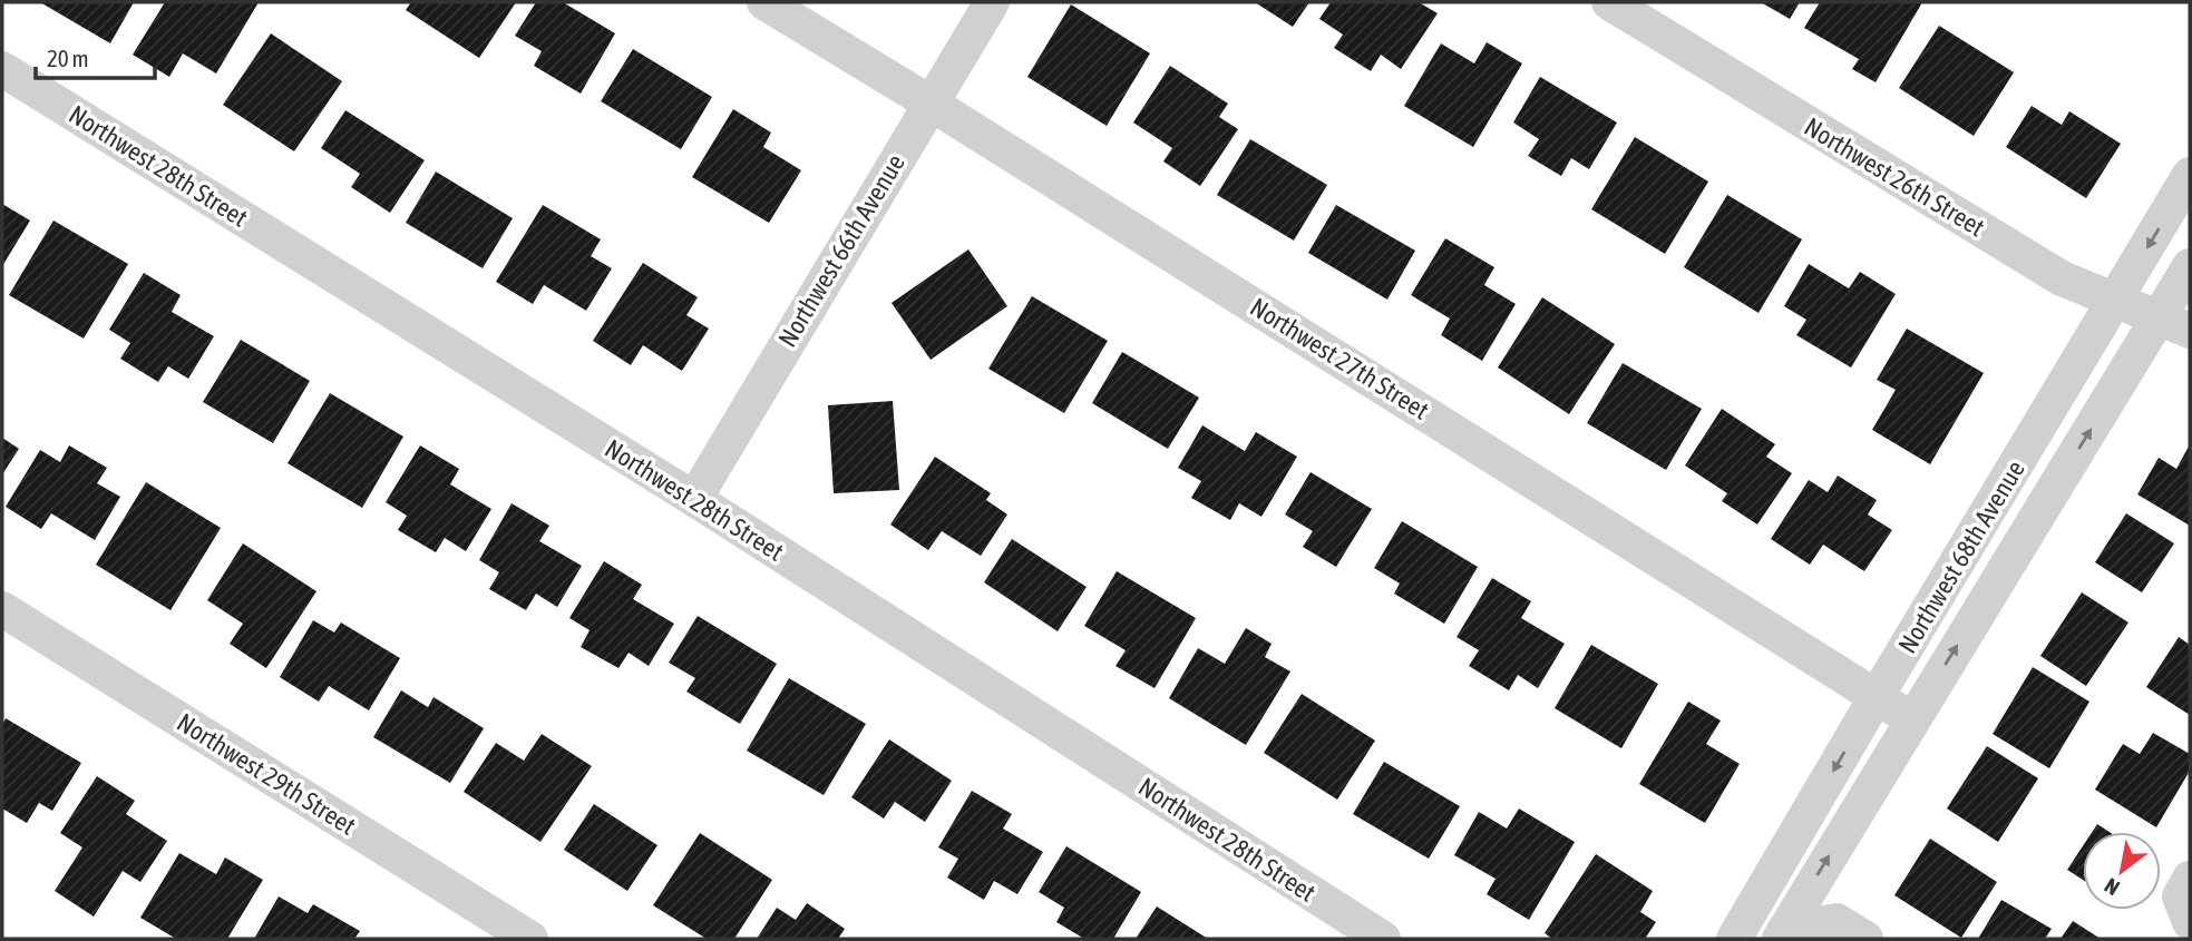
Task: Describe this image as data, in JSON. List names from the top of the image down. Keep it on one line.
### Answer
{"streets":{"street":["Northwest 28th Street","Northwest 26th Street","Northwest 66th Avenue","Northwest 27th Street","Northwest 68th Avenue","Northwest 29th Street"]},"crossings":[["Northwest 28th Street","Northwest 66th Avenue"],["Northwest 26th Street","Northwest 68th Avenue"],["Northwest 66th Avenue","Northwest 27th Street"],["Northwest 27th Street","Northwest 68th Avenue"]],"scale_bar":"20 m","north":"bottom left"}
